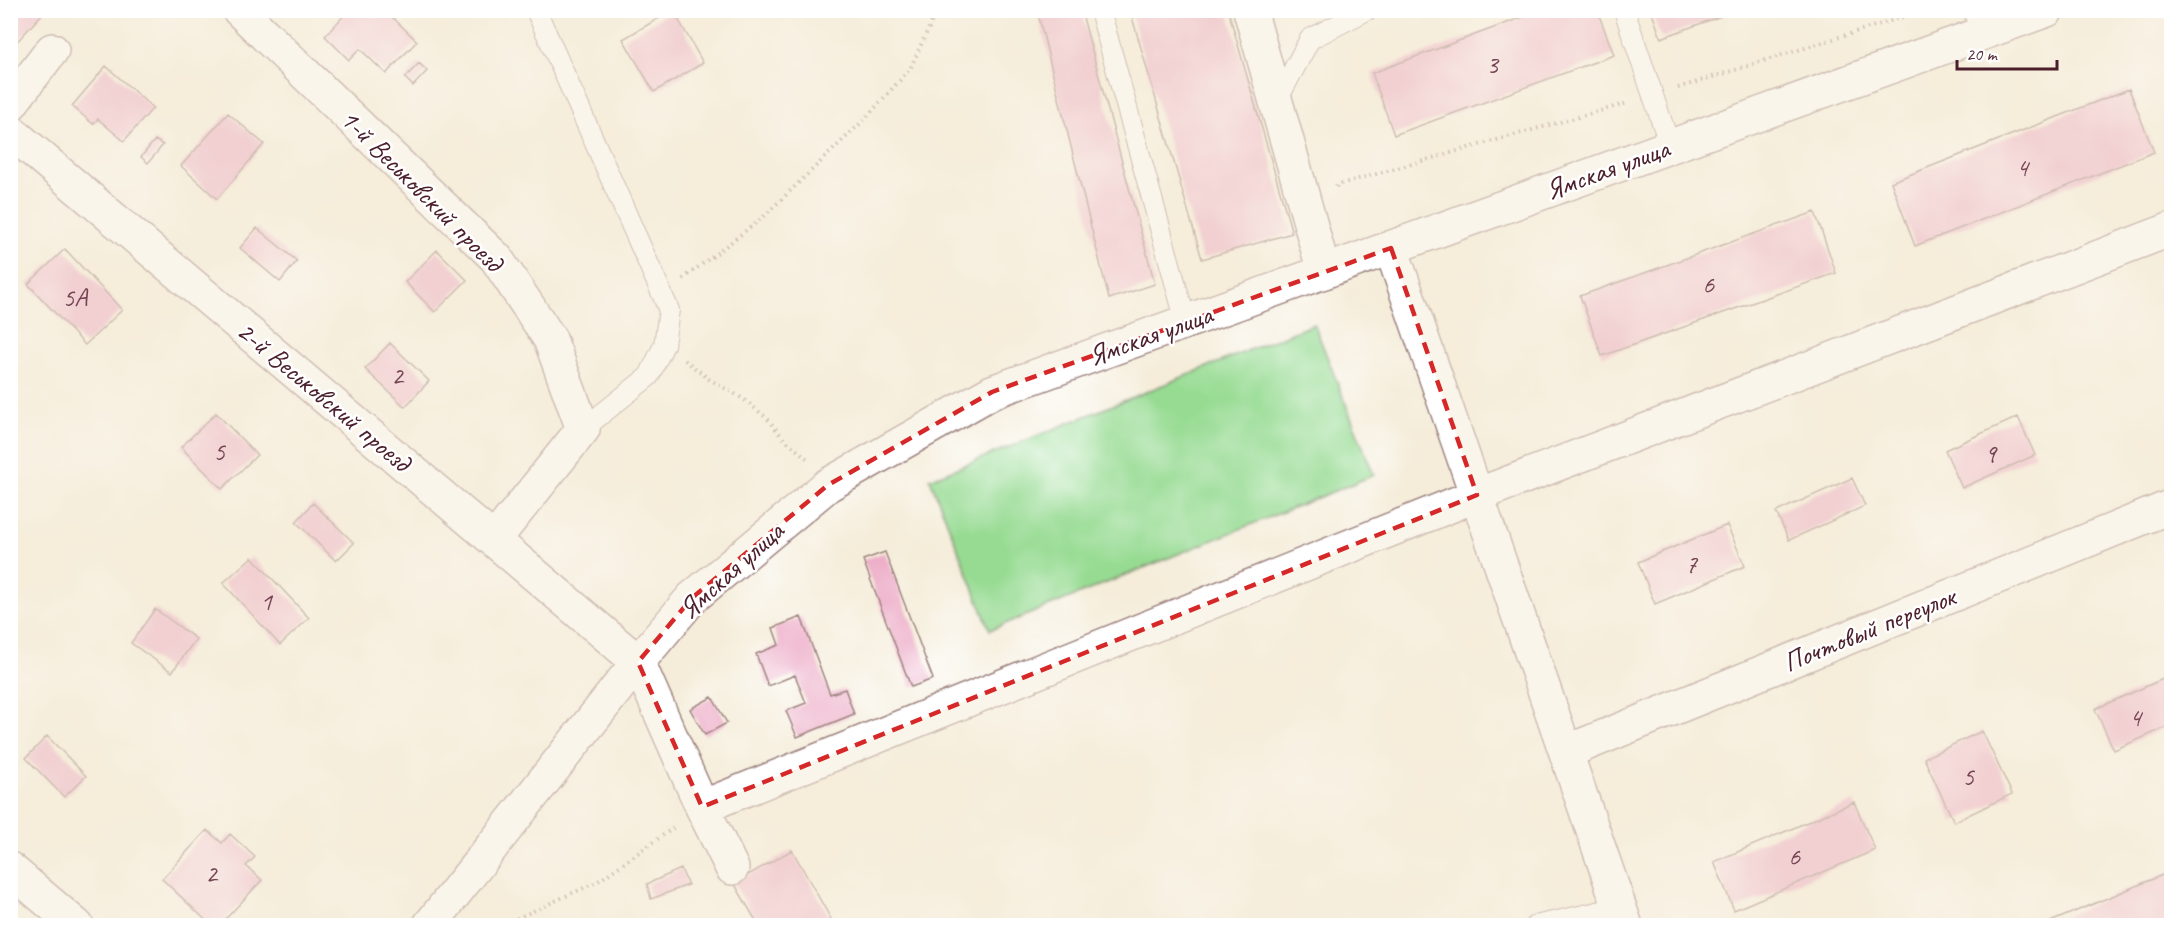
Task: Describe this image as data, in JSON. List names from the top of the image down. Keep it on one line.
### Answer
{"streets":{"street":["Ямская улица","1-й Веськовский проезд","2-й Веськовский проезд","Почтовый переулок"]},"crossings":[["Ямская улица","2-й Веськовский проезд"]],"house_numbers":["3","4","6","5А","2","5","9","7","1","4","5","6","2"],"scale_bar":"20 m"}
